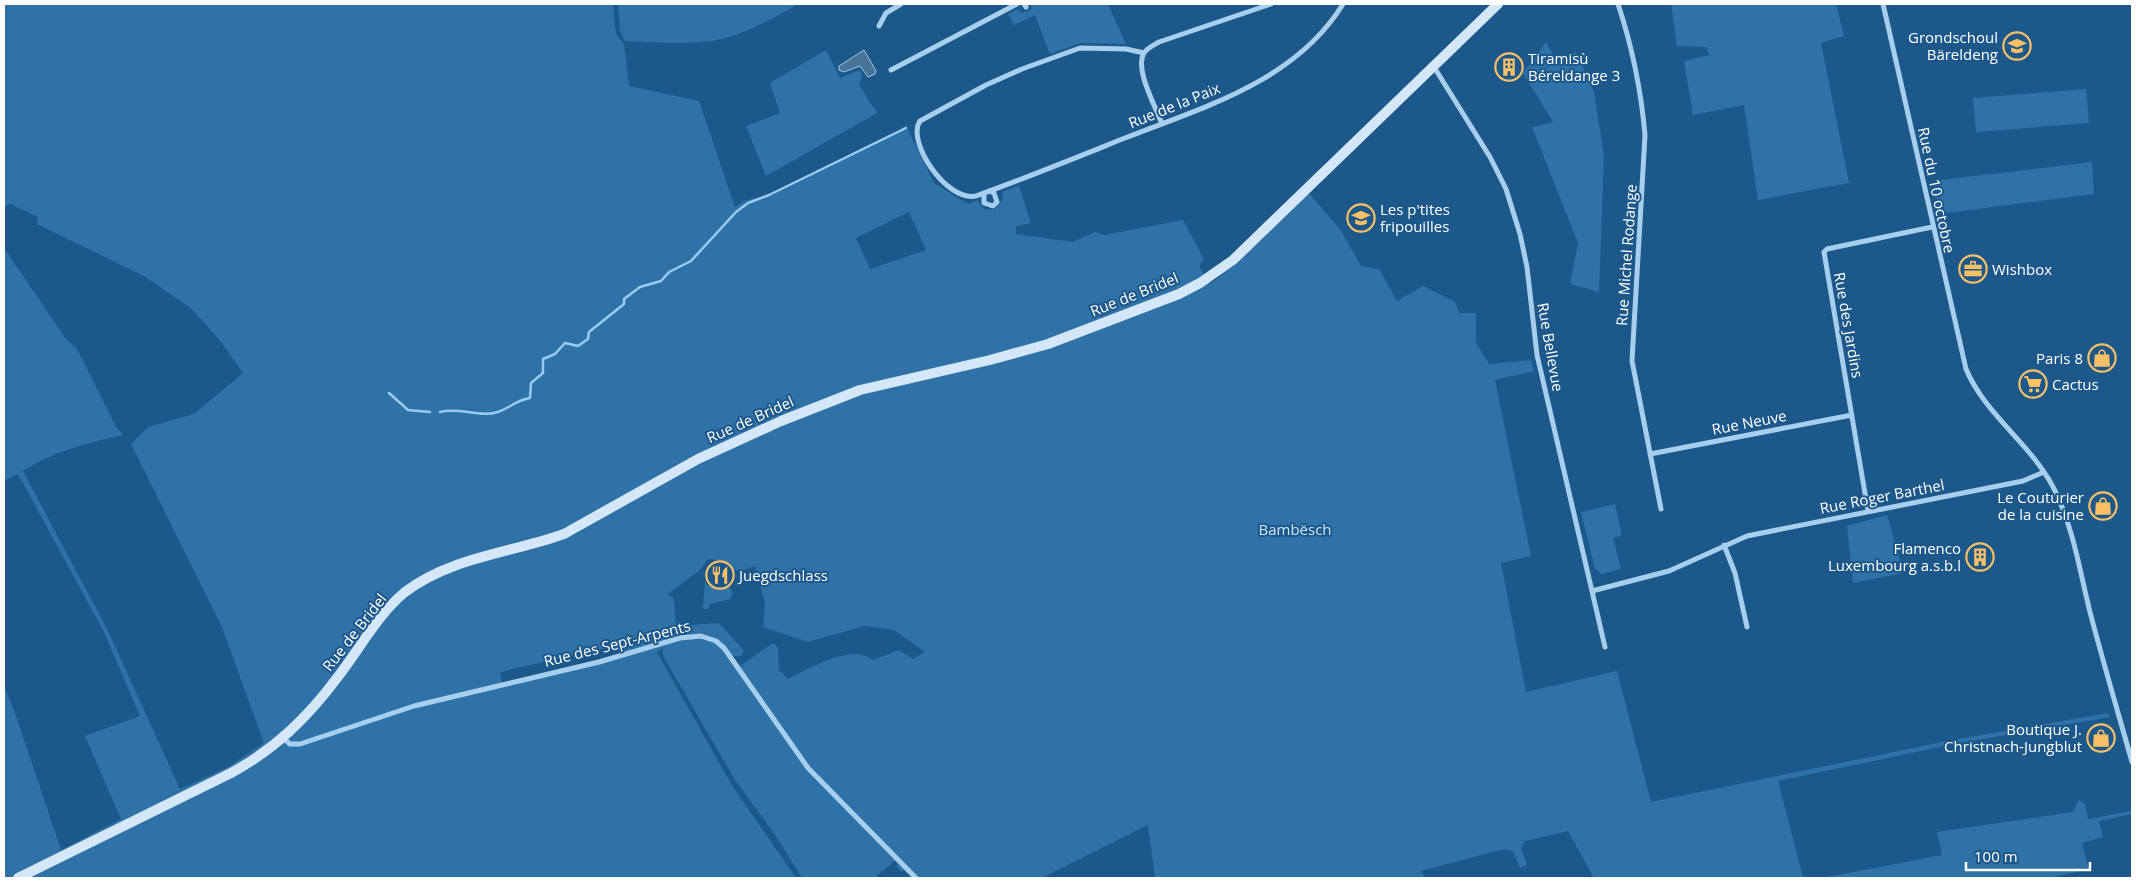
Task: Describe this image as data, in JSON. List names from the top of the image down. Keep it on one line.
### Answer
{"streets":{"main road":["Rue de Bridel"],"street":["Rue de la Paix","Rue du 10 octobre","Rue Michel Rodange","Rue des Jardins","Rue Bellevue","Rue Neuve","Rue Roger Barthel","Rue des Sept-Arpents"]},"crossings":[["Rue du 10 octobre","Rue des Jardins"],["Rue du 10 octobre","Rue Roger Barthel"],["Rue Michel Rodange","Rue Neuve"],["Rue de Bridel","Rue Bellevue"],["Rue de Bridel","Rue des Sept-Arpents"],["Rue des Jardins","Rue Neuve"],["Rue des Jardins","Rue Roger Barthel"],["Rue Bellevue","Rue Roger Barthel"]],"parks":["Bambësch"],"places":{"school or university":["Grondschoul Bäreldeng","Les p'tites fripouilles"],"building":["Tiramisù Béreldange 3","Flamenco Luxembourg a.s.b.l"],"office":["Wishbox"],"shop":["Paris 8","Le Couturier de la cuisine","Boutique J. Christnach-Jungblut"],"supermarket":["Cactus"],"restaurant":["Juegdschlass"]},"scale_bar":"100 m"}
